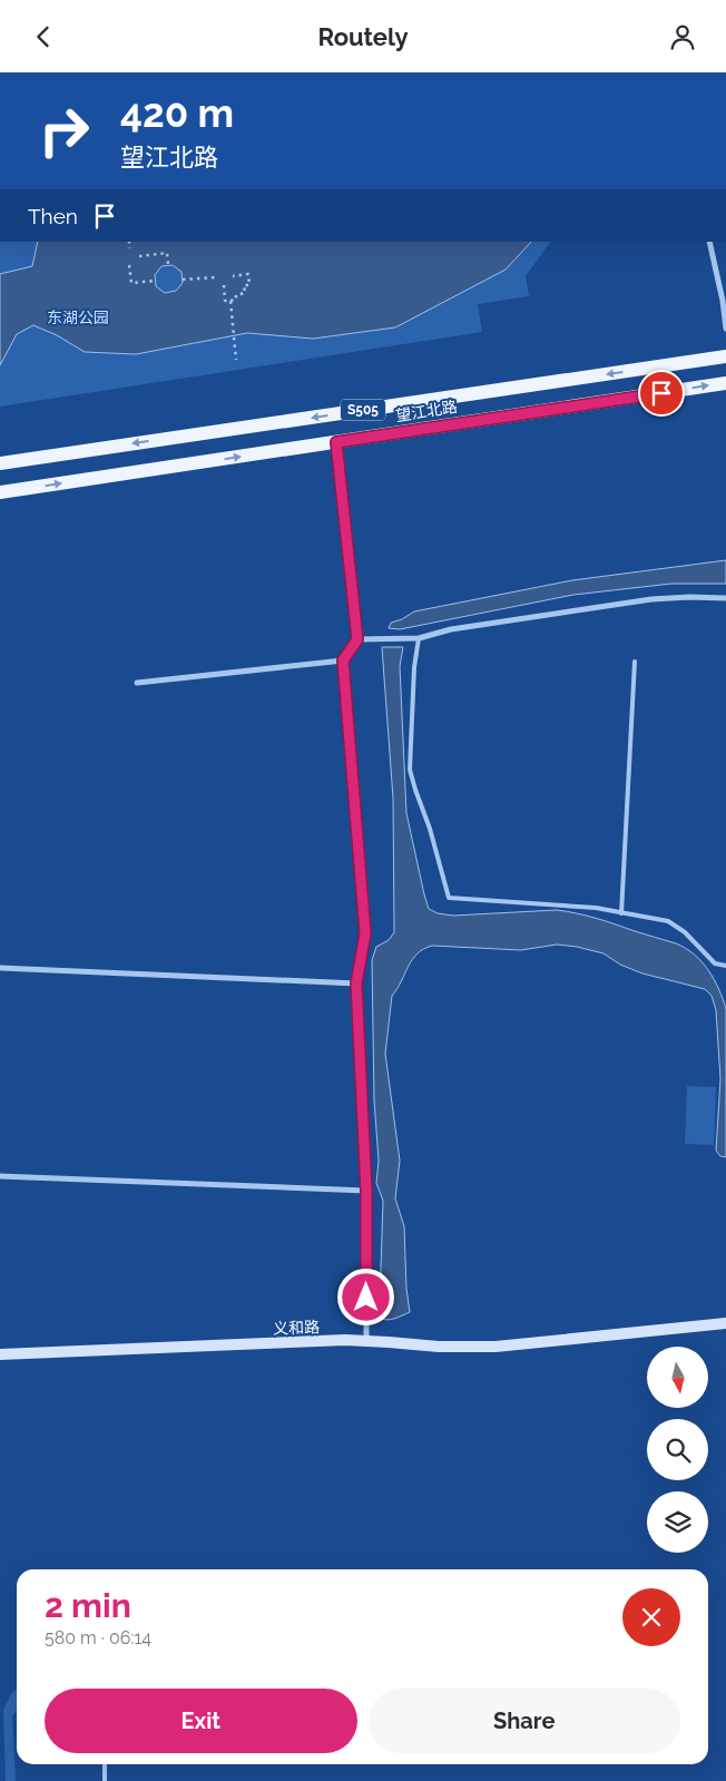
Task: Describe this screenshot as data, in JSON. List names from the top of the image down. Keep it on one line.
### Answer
{"streets":{"main road":["S505","望江北路"],"street":["义和路"]},"parks":["东湖公园"],"north":"bottom","page":{"header":"Routely","turn":["420 m","望江北路"],"then":"Then","heading":["2 min","580 m · 06:14"],"buttons":["Exit","Share"]}}
